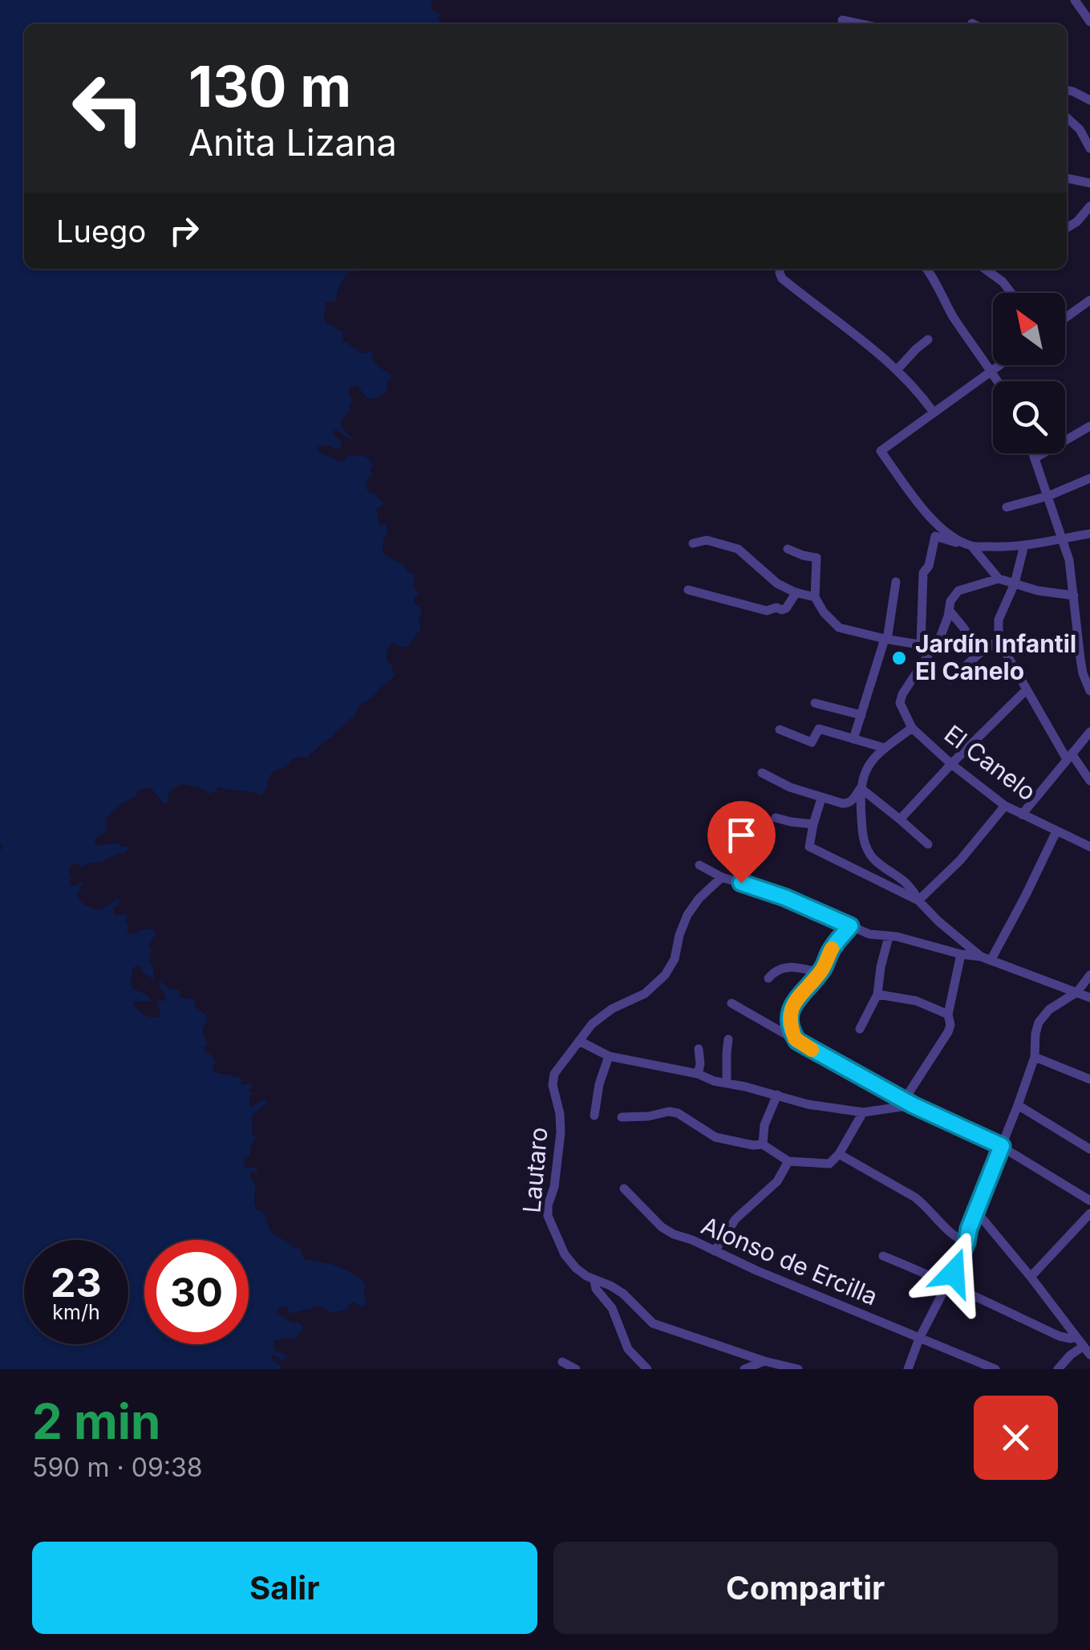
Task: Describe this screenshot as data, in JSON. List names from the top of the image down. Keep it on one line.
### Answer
{"streets":{"street":["El Canelo","Lautaro","Alonso de Ercilla"]},"places":["Jardín Infantil El Canelo"],"north":"top left","page":{"turn":["130 m","Anita Lizana"],"then":"Luego","speed":"23 km/h","limit":"30","heading":["2 min","590 m · 09:38"],"buttons":["Salir","Compartir"]}}
